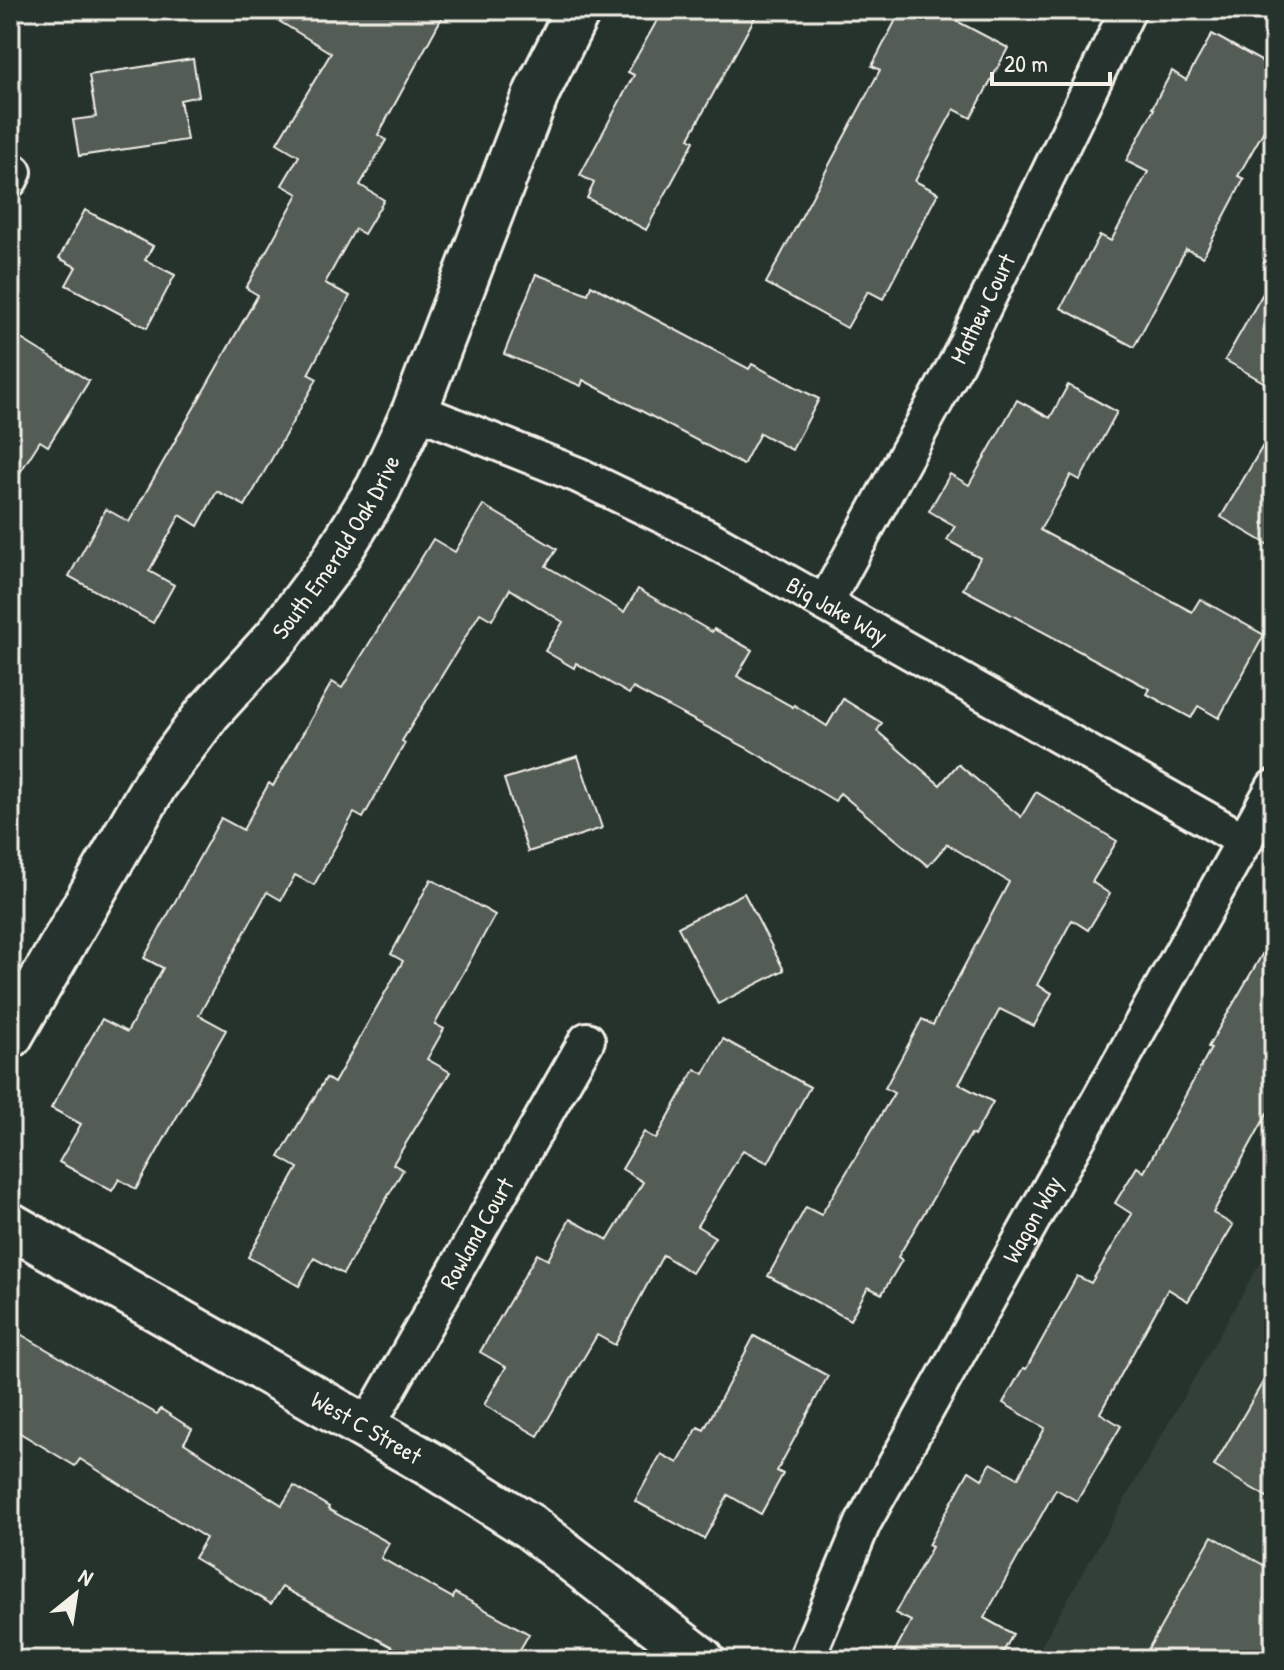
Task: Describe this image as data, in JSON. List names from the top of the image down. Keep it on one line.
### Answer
{"streets":{"street":["Mathew Court","South Emerald Oak Drive","Big Jake Way","Wagon Way","Rowland Court","West C Street"]},"crossings":[["Mathew Court","Big Jake Way"],["South Emerald Oak Drive","Big Jake Way"],["Big Jake Way","Wagon Way"],["Rowland Court","West C Street"]],"scale_bar":"20 m","north":"top right"}
